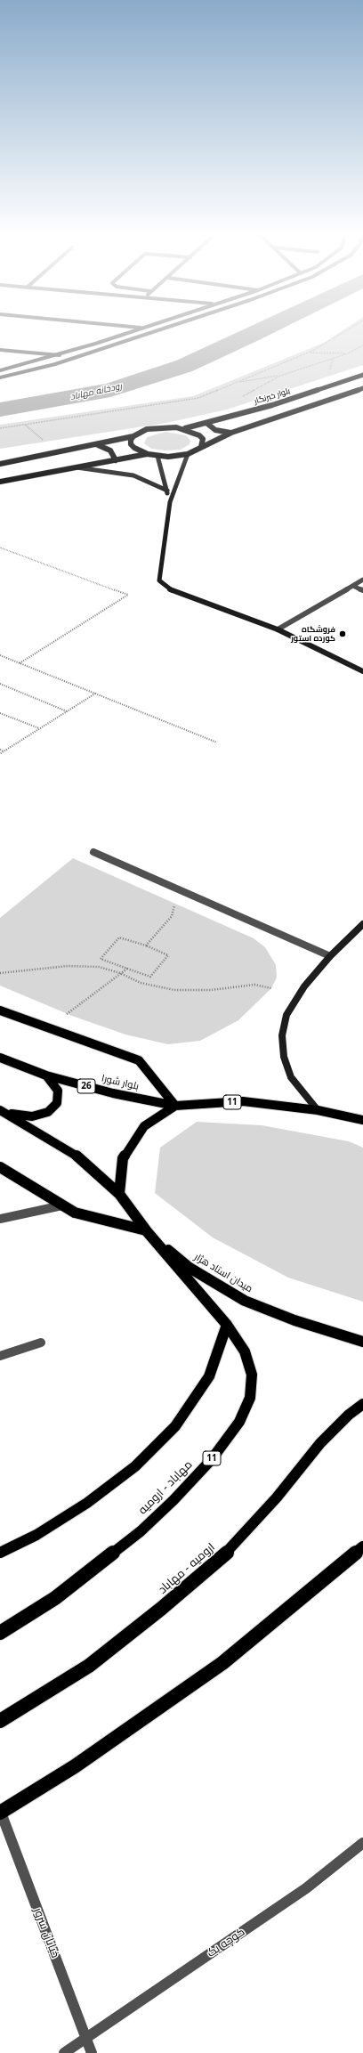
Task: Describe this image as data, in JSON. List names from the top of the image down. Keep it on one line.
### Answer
{"streets":{"main road":["بلوار خبرنگار","بلوار شورا","26","11","میدان استاد هژار","مهاباد - ارومیه","ارومیه - مهاباد"],"street":["خیابان سرور","کوچه یک"]},"crossings":[["بلوار شورا","11"],["11","میدان استاد هژار"],["میدان استاد هژار","مهاباد - ارومیه"],["خیابان سرور","کوچه یک"]],"water":["رودخانه مهاباد"],"places":["فروشگاه کورده استور"]}
